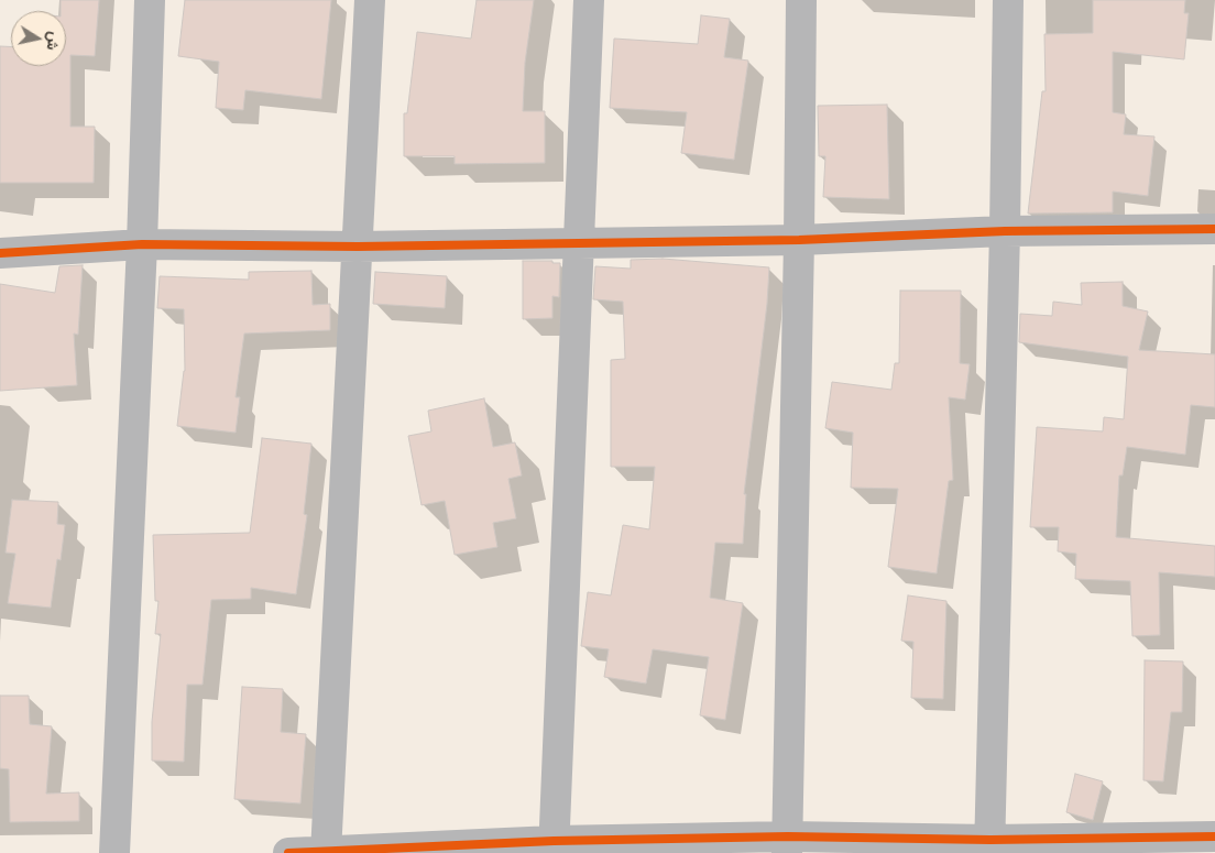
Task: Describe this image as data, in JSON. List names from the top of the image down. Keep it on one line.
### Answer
{"north":"right"}
